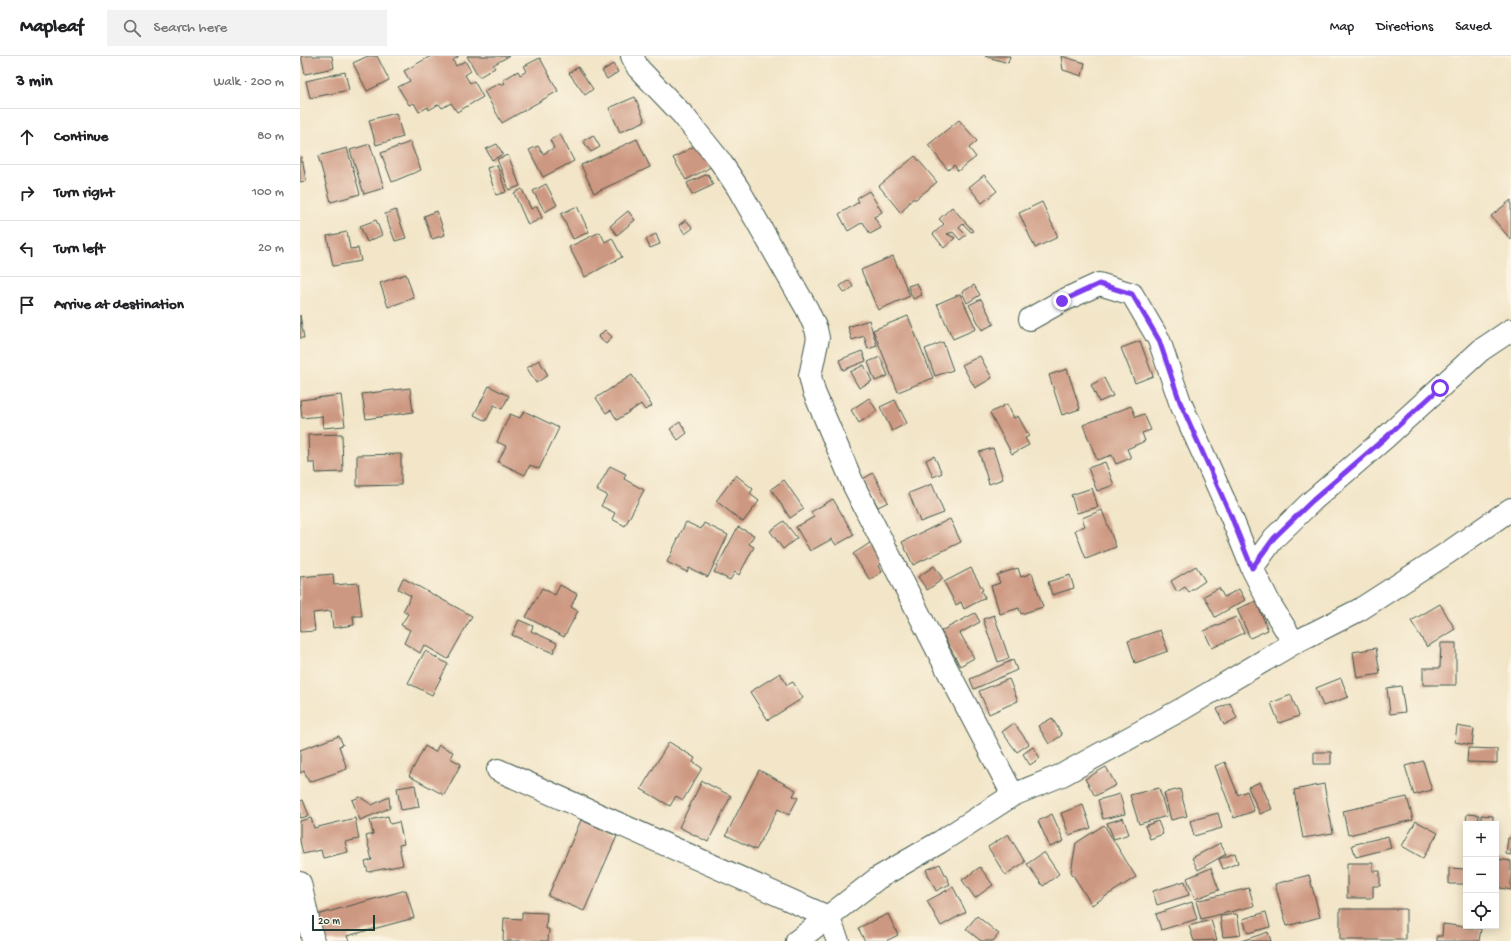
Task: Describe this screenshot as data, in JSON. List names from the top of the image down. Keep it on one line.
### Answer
{"scale_bar":"20 m","page":{"header":"Mapleaf","search":"Search here","nav":["Map","Directions","Saved"],"heading":["3 min","Walk · 200 m"],"list":[["Continue","80 m"],["Turn right","100 m"],["Turn left","20 m"],"Arrive at destination"],"map_buttons":["+","−"],"scale":"20 m"}}
